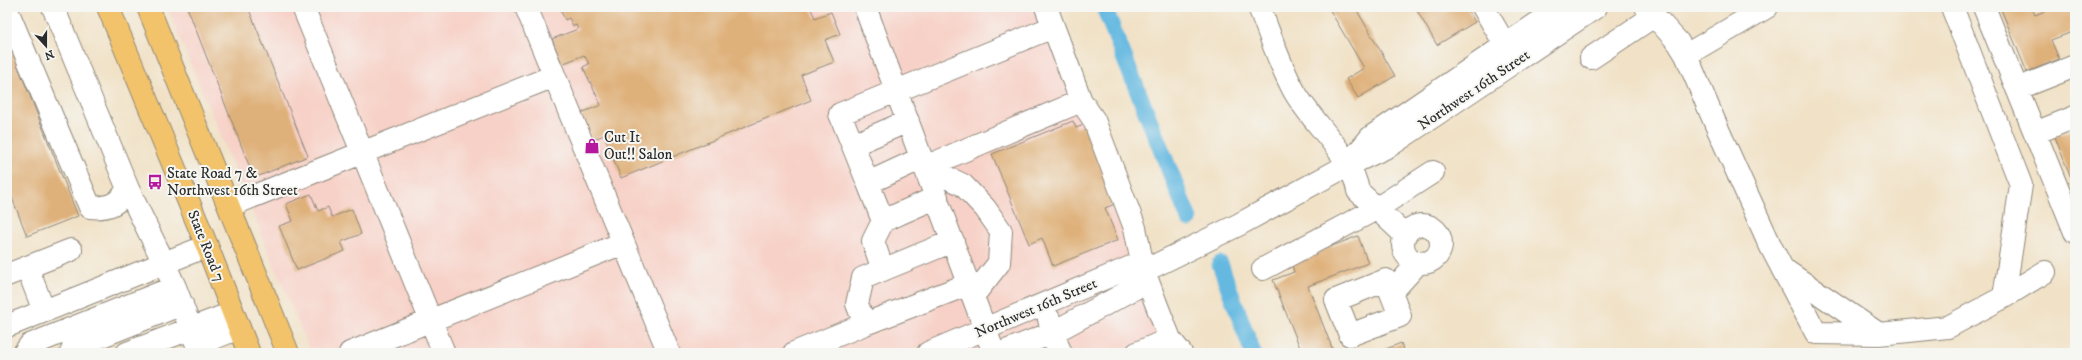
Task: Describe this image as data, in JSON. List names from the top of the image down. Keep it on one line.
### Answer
{"streets":{"main road":["State Road 7"],"street":["Northwest 16th Street"]},"places":{"shop":["Cut It Out!! Salon"],"bus stop":["State Road 7 & Northwest 16th Street"]},"north":"bottom"}
